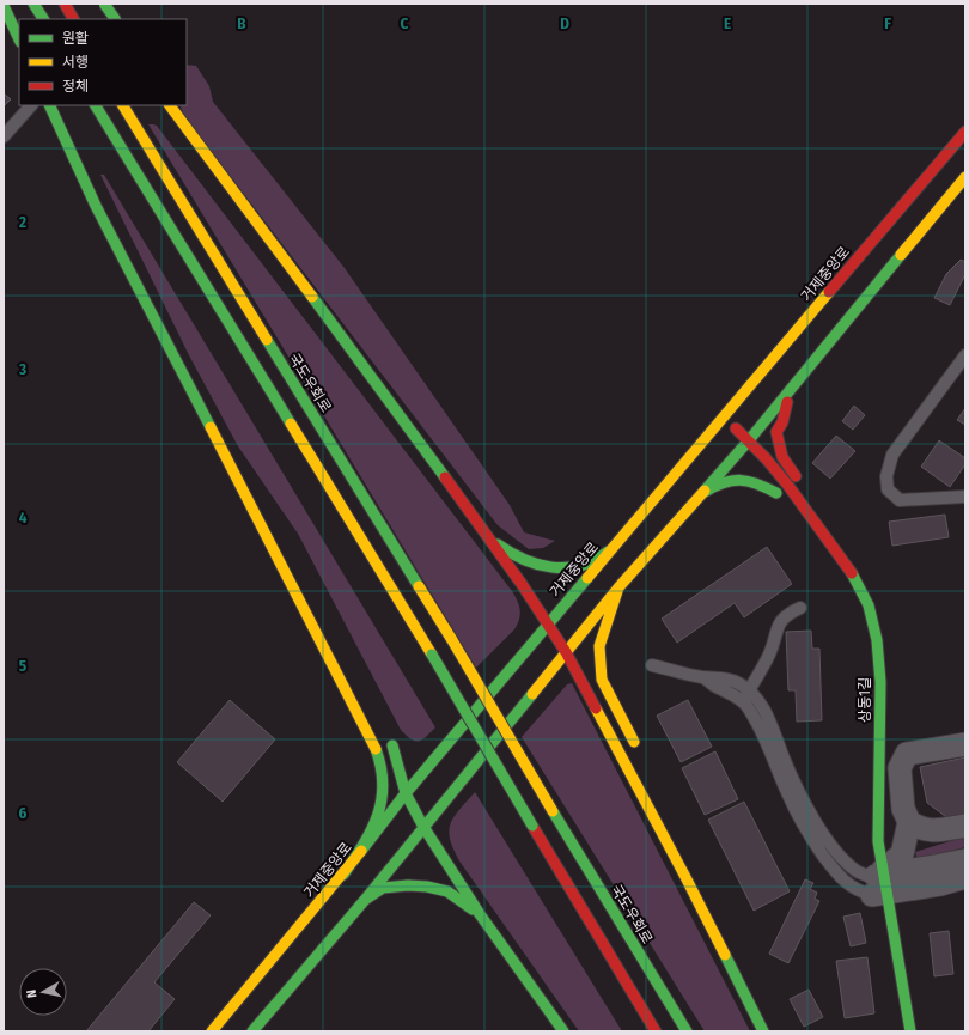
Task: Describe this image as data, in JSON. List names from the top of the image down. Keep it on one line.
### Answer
{"streets":{"main road":["거제중앙로","국도우회로","상동1길"]},"crossings":[["거제중앙로","상동1길"]],"legend":["원활","서행","정체"],"north":"left","grid":{"columns":["B","C","D","E","F"],"rows":["2","3","4","5","6"]}}
